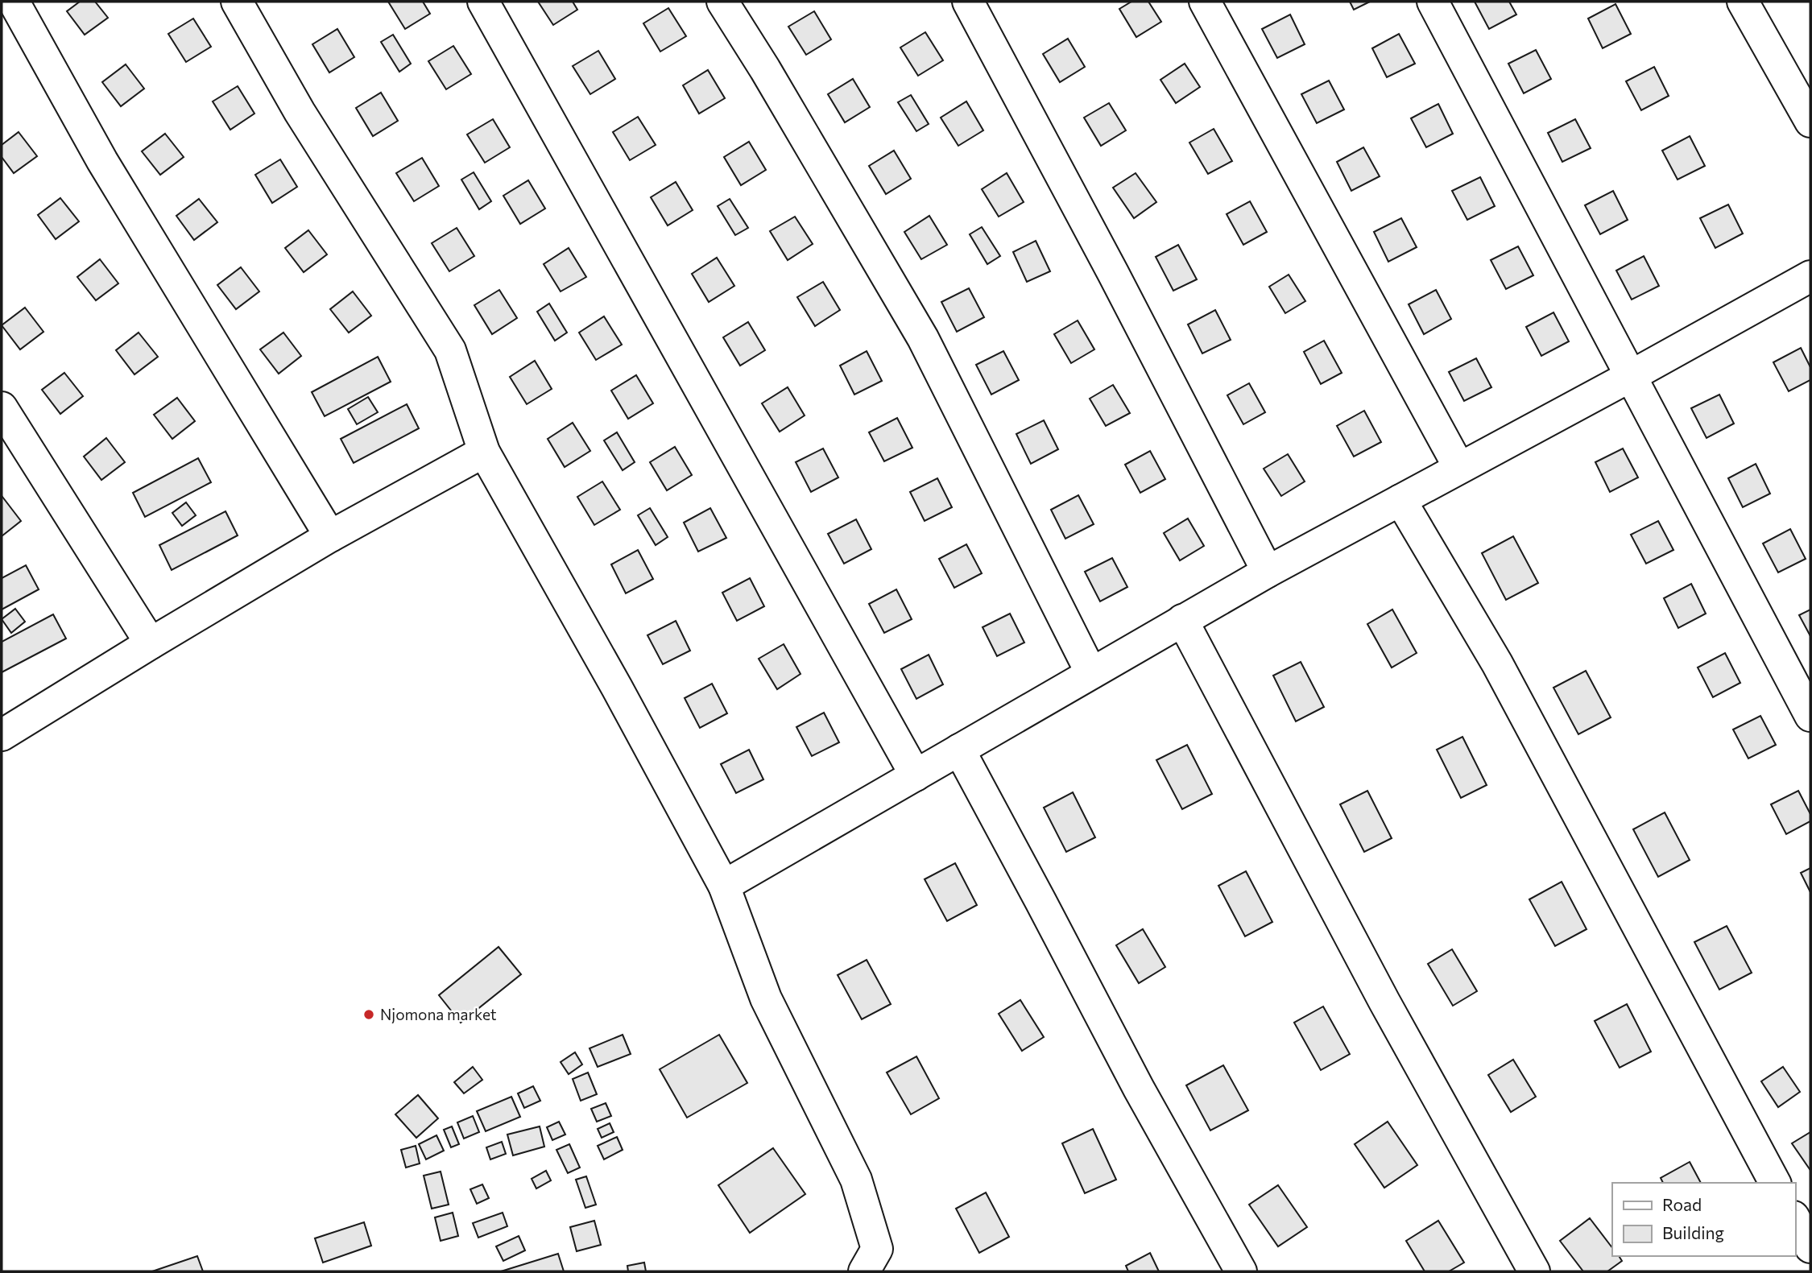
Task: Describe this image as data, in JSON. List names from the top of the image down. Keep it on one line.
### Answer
{"places":["Njomona market"],"legend":["Road","Building"]}
